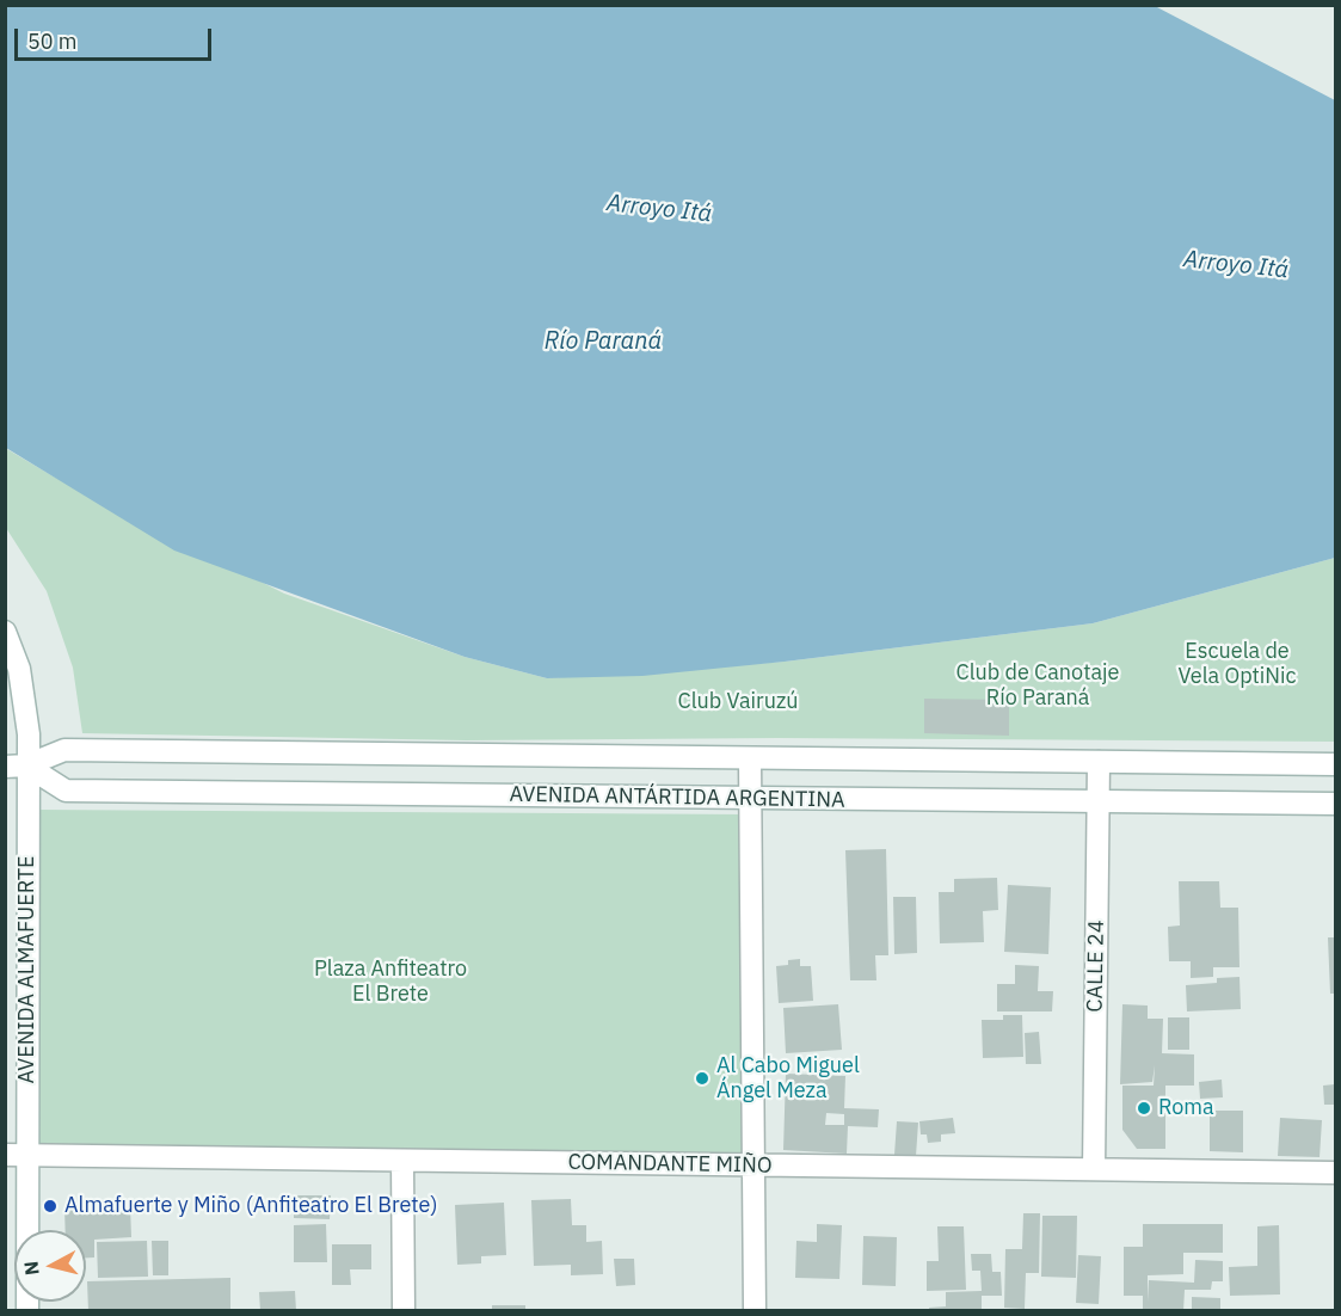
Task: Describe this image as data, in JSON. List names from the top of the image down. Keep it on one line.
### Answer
{"streets":{"main road":["AVENIDA ANTÁRTIDA ARGENTINA","CALLE 24","AVENIDA ALMAFUERTE","COMANDANTE MIÑO"]},"crossings":[["AVENIDA ANTÁRTIDA ARGENTINA","CALLE 24"],["AVENIDA ANTÁRTIDA ARGENTINA","AVENIDA ALMAFUERTE"],["CALLE 24","COMANDANTE MIÑO"],["AVENIDA ALMAFUERTE","COMANDANTE MIÑO"]],"water":["Arroyo Itá","Río Paraná"],"parks":["Escuela de Vela OptiNic","Club de Canotaje Río Paraná","Club Vairuzú","Plaza Anfiteatro El Brete"],"places":["Al Cabo Miguel Ángel Meza","Roma","Almafuerte y Miño (Anfiteatro El Brete)"],"scale_bar":"50 m","north":"left"}
